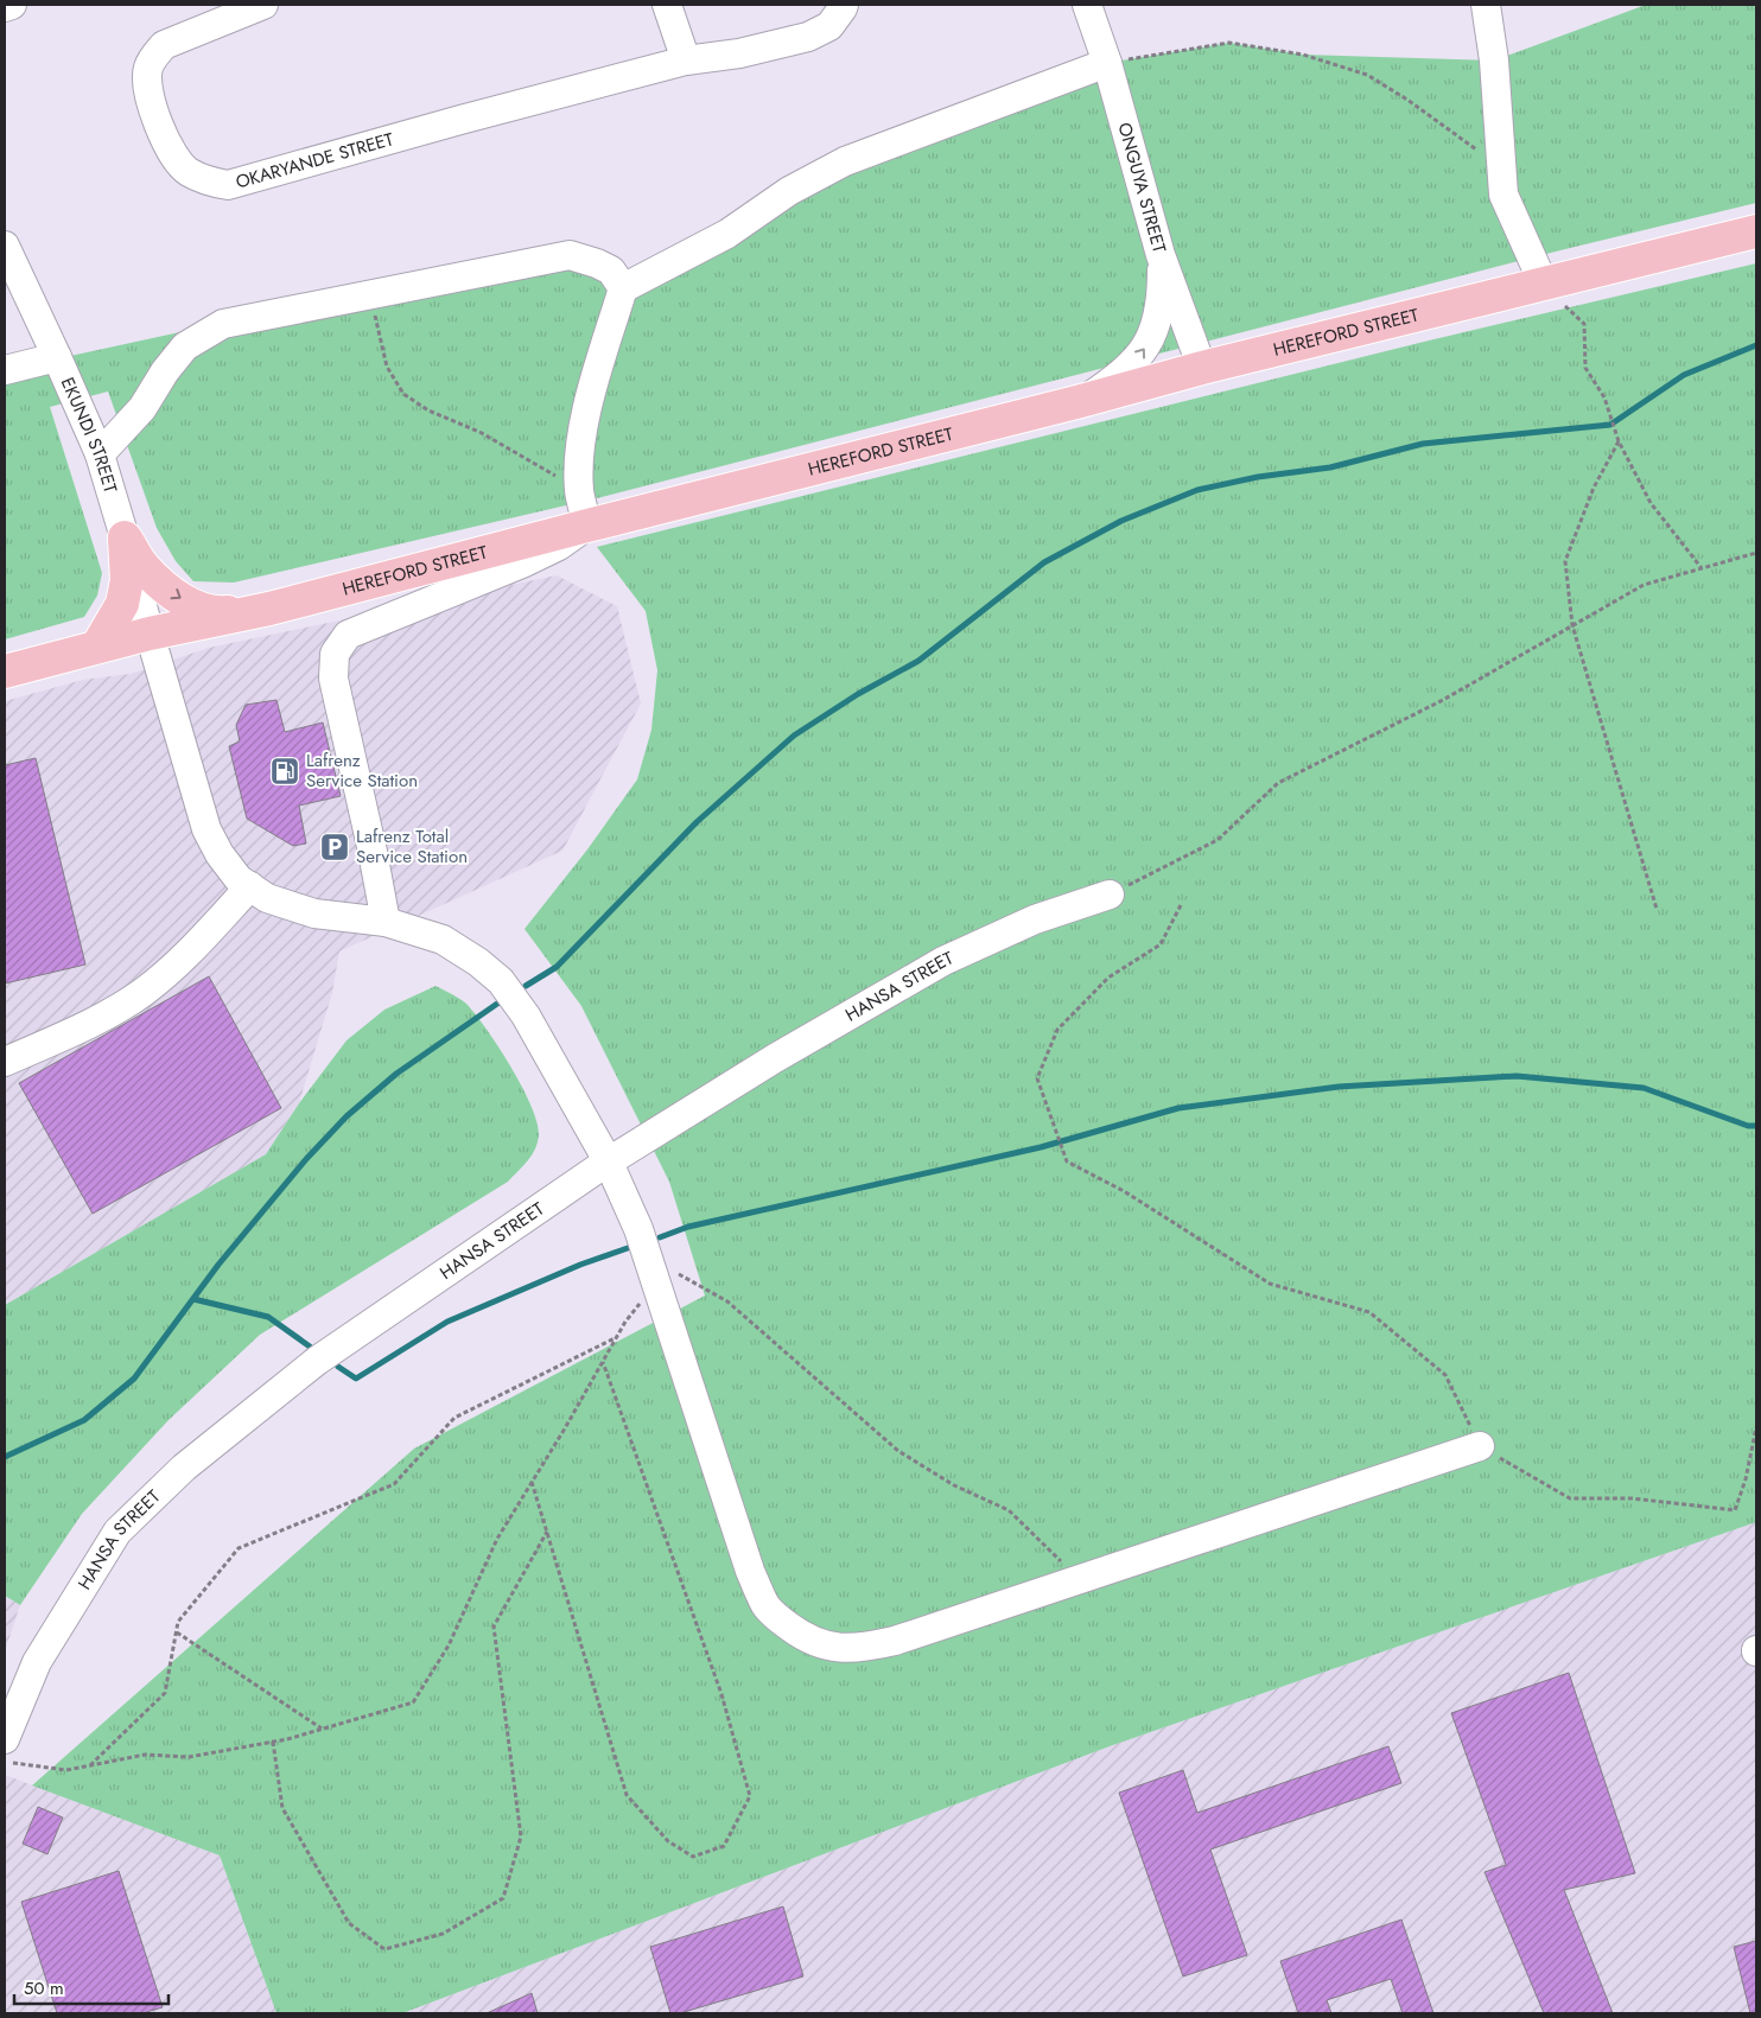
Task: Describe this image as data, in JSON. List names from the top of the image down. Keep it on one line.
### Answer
{"streets":{"main road":["HEREFORD STREET"],"street":["OKARYANDE STREET","ONGUYA STREET","EKUNDI STREET","HANSA STREET"]},"crossings":[["ONGUYA STREET","HEREFORD STREET"],["HEREFORD STREET","EKUNDI STREET"],["EKUNDI STREET","HANSA STREET"]],"places":{"fuel station":["Lafrenz Service Station"],"parking":["Lafrenz Total Service Station"]},"scale_bar":"50 m"}
